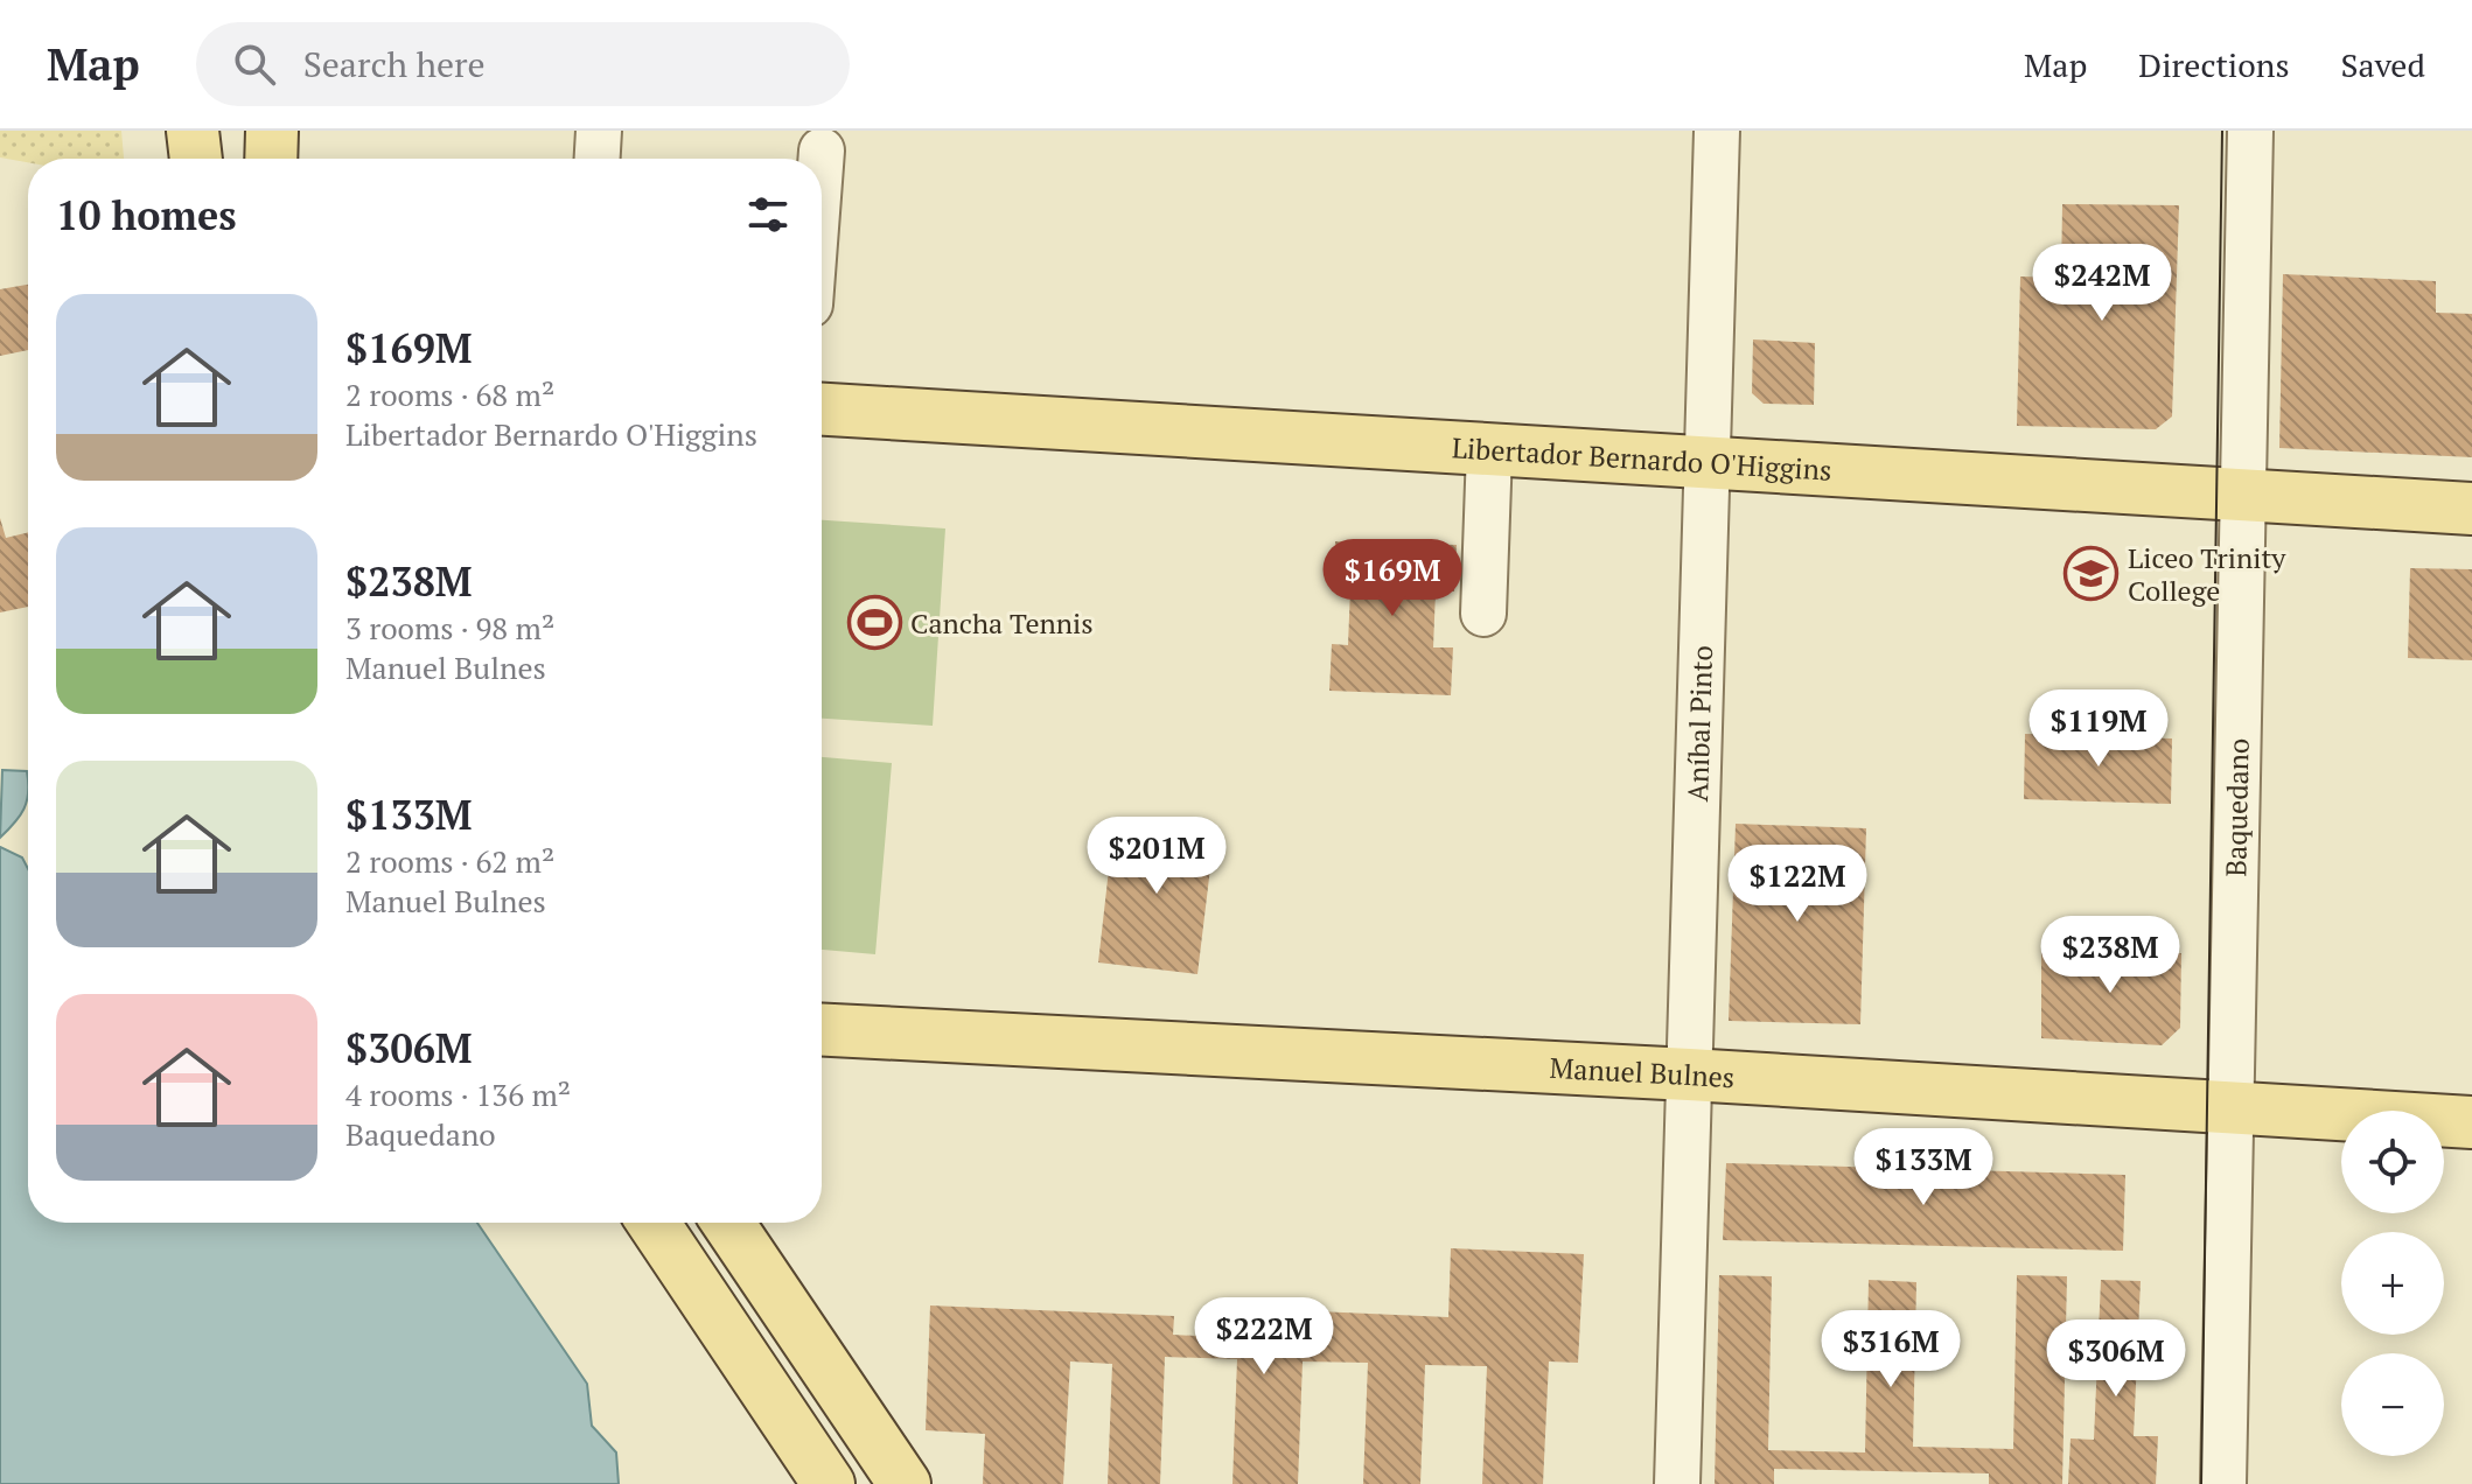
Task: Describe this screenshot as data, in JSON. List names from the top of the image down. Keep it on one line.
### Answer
{"streets":{"main road":["Libertador Bernardo O'Higgins","Manuel Bulnes"],"street":["Aníbal Pinto","Baquedano"]},"crossings":[["Libertador Bernardo O'Higgins","Aníbal Pinto"],["Libertador Bernardo O'Higgins","Baquedano"],["Aníbal Pinto","Manuel Bulnes"],["Baquedano","Manuel Bulnes"]],"places":{"school or university":["Liceo Trinity College"],"sports":["Cancha Tennis"]},"page":{"header":"Map","search":"Search here","nav":["Map","Directions","Saved"],"heading":"10 homes","price":["$242M","$169M","$119M","$201M","$122M","$238M","$133M","$222M","$316M","$306M"],"list":[{"name":"$169M","note":"2 rooms · 68 m² · Libertador Bernardo O'Higgins"},{"name":"$238M","note":"3 rooms · 98 m² · Manuel Bulnes"},{"name":"$133M","note":"2 rooms · 62 m² · Manuel Bulnes"},{"name":"$306M","note":"4 rooms · 136 m² · Baquedano"}],"map_buttons":["+","−"]}}
